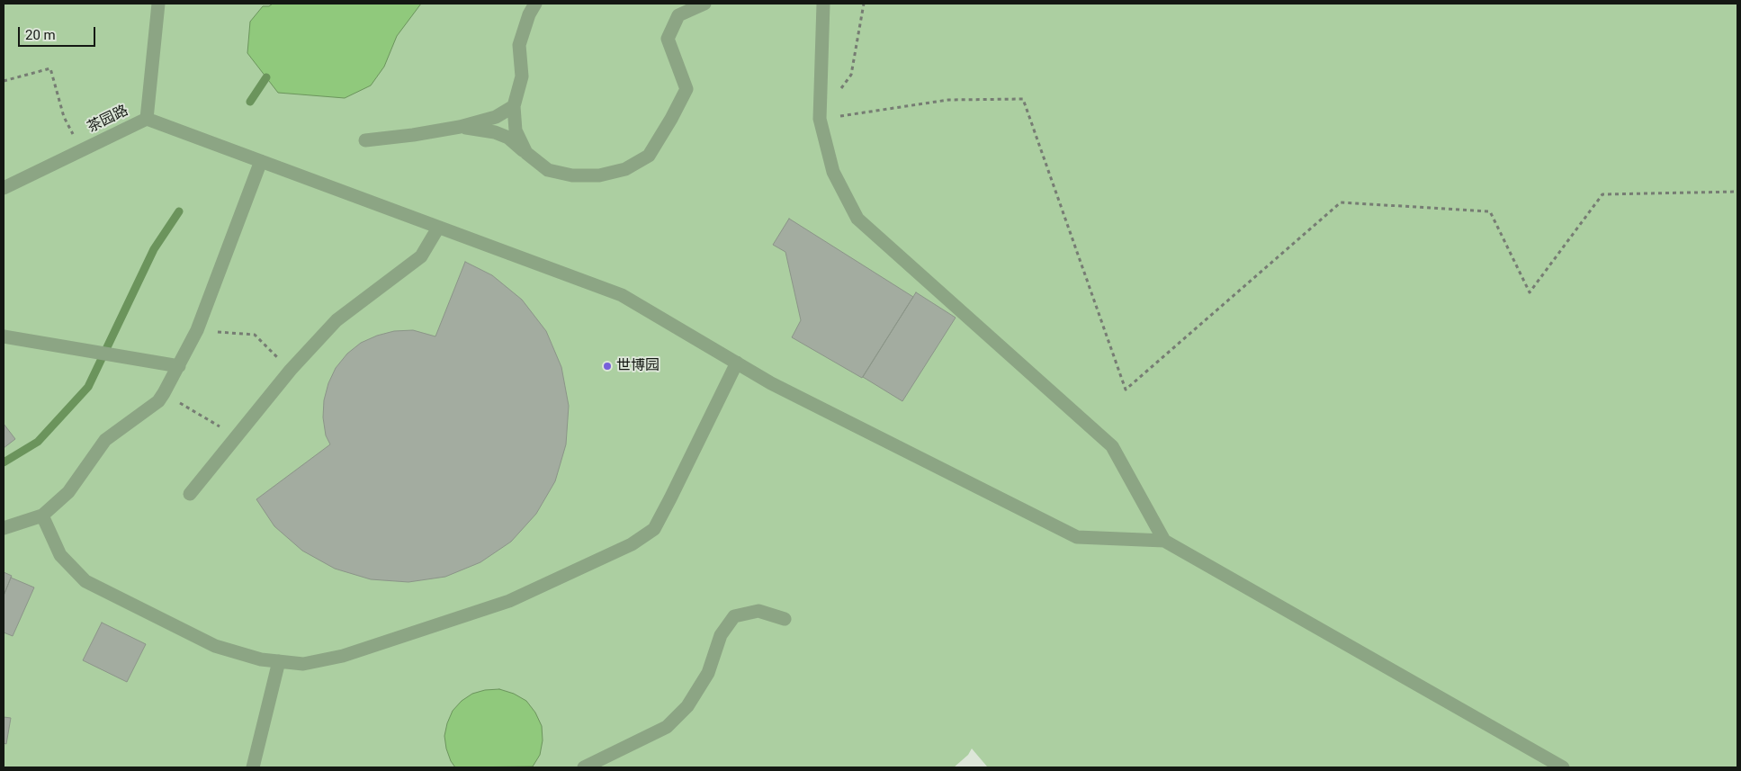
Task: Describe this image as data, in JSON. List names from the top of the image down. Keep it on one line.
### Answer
{"streets":{"street":["茶园路"]},"places":["世博园"],"scale_bar":"20 m"}
